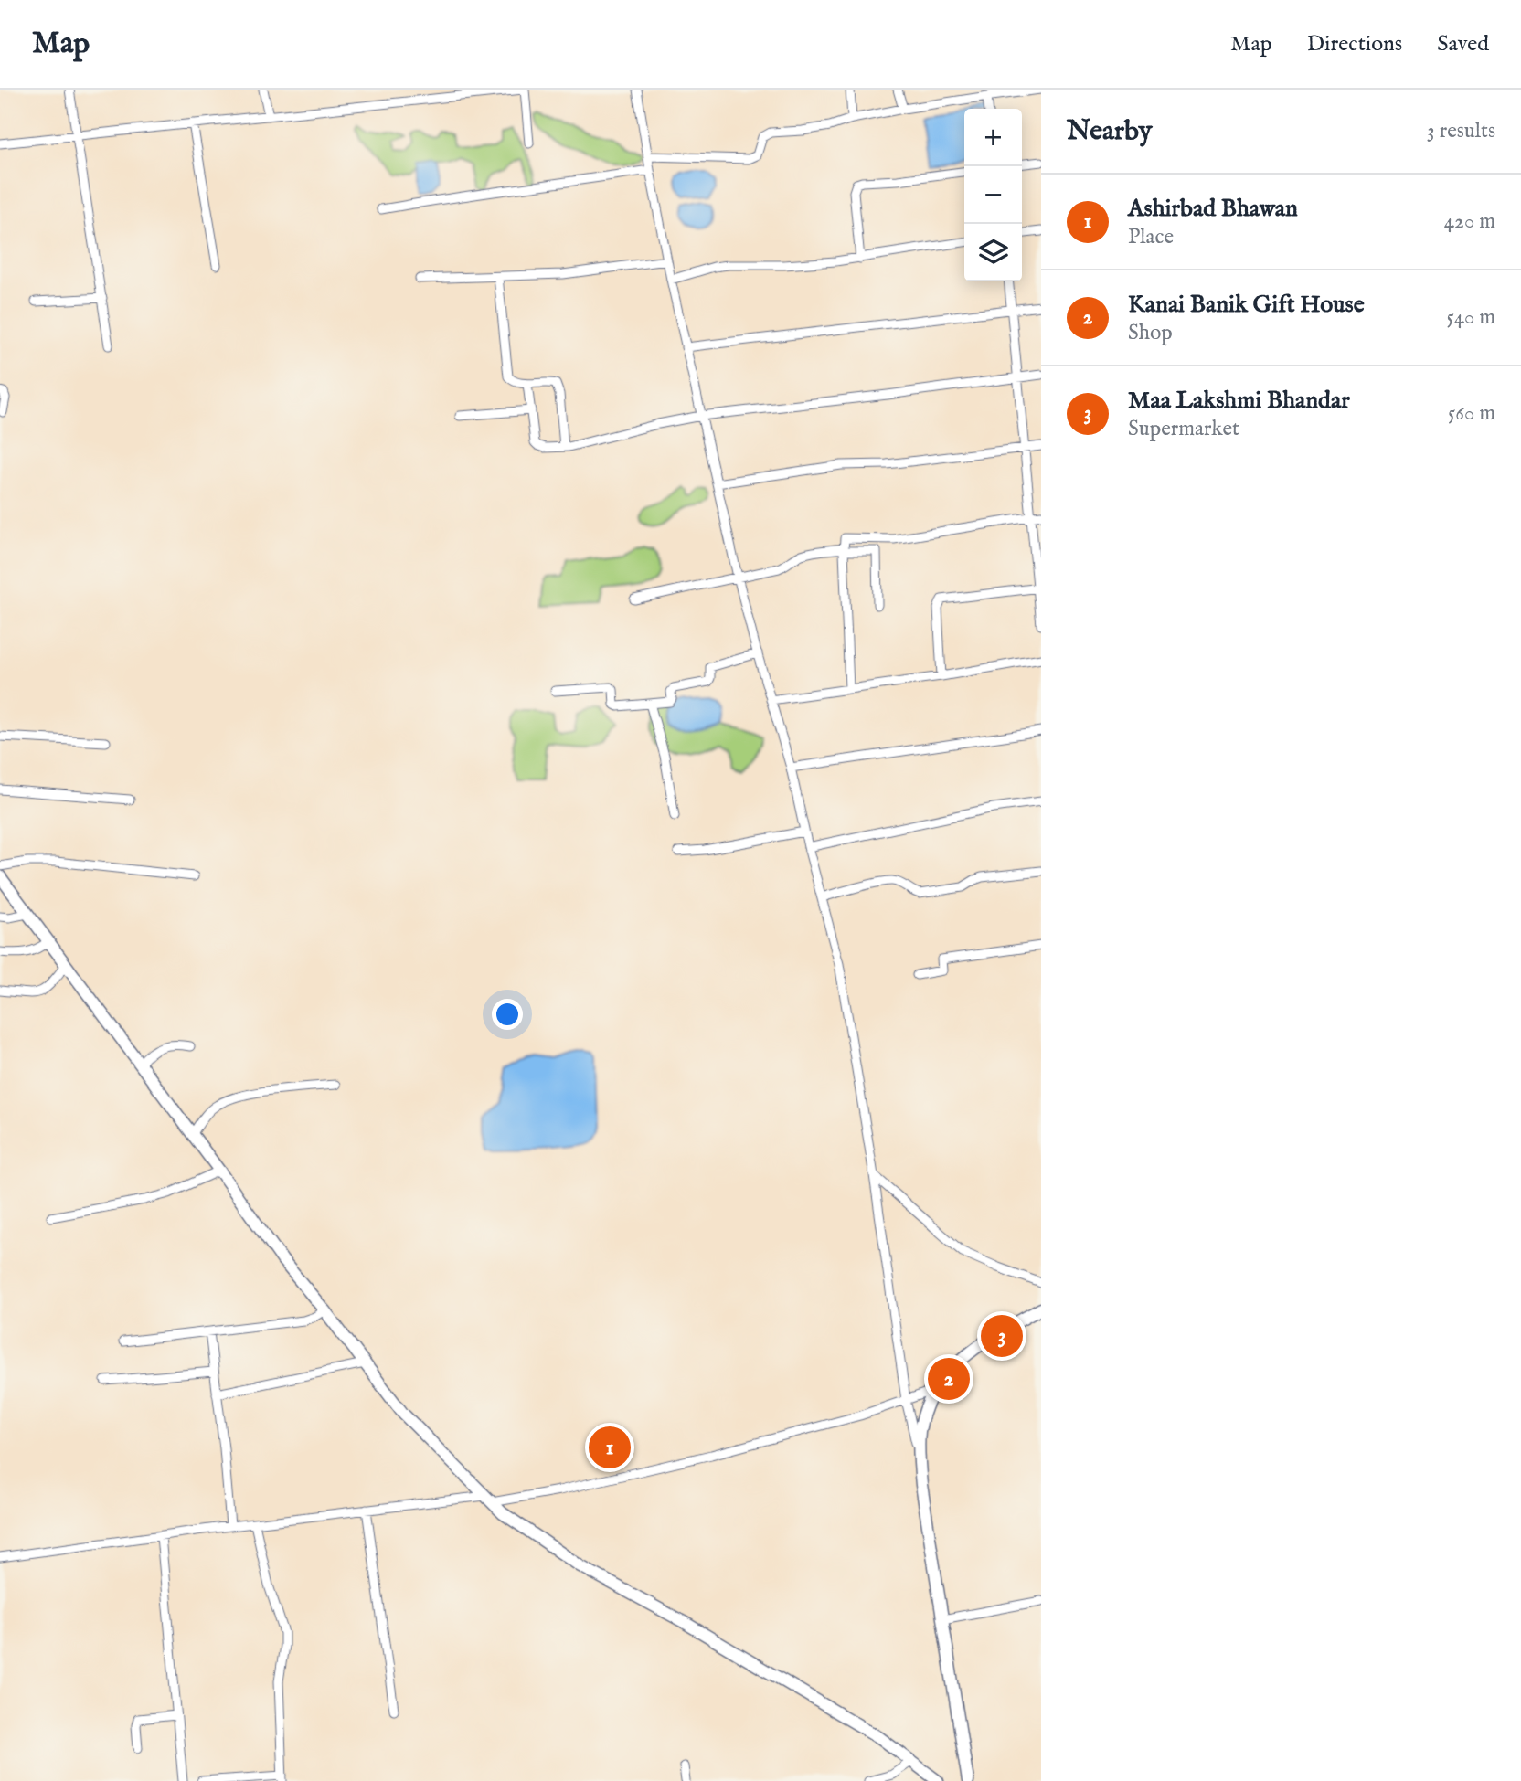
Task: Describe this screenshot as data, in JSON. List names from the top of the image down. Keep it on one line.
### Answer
{"page":{"header":"Map","nav":["Map","Directions","Saved"],"heading":["Nearby","3 results"],"map_buttons":["+","−"],"list":[{"mark":"1","name":"Ashirbad Bhawan","note":"Place","value":"420 m"},{"mark":"2","name":"Kanai Banik Gift House","note":"Shop","value":"540 m"},{"mark":"3","name":"Maa Lakshmi Bhandar","note":"Supermarket","value":"560 m"}],"pins":["3","2","1"]}}
